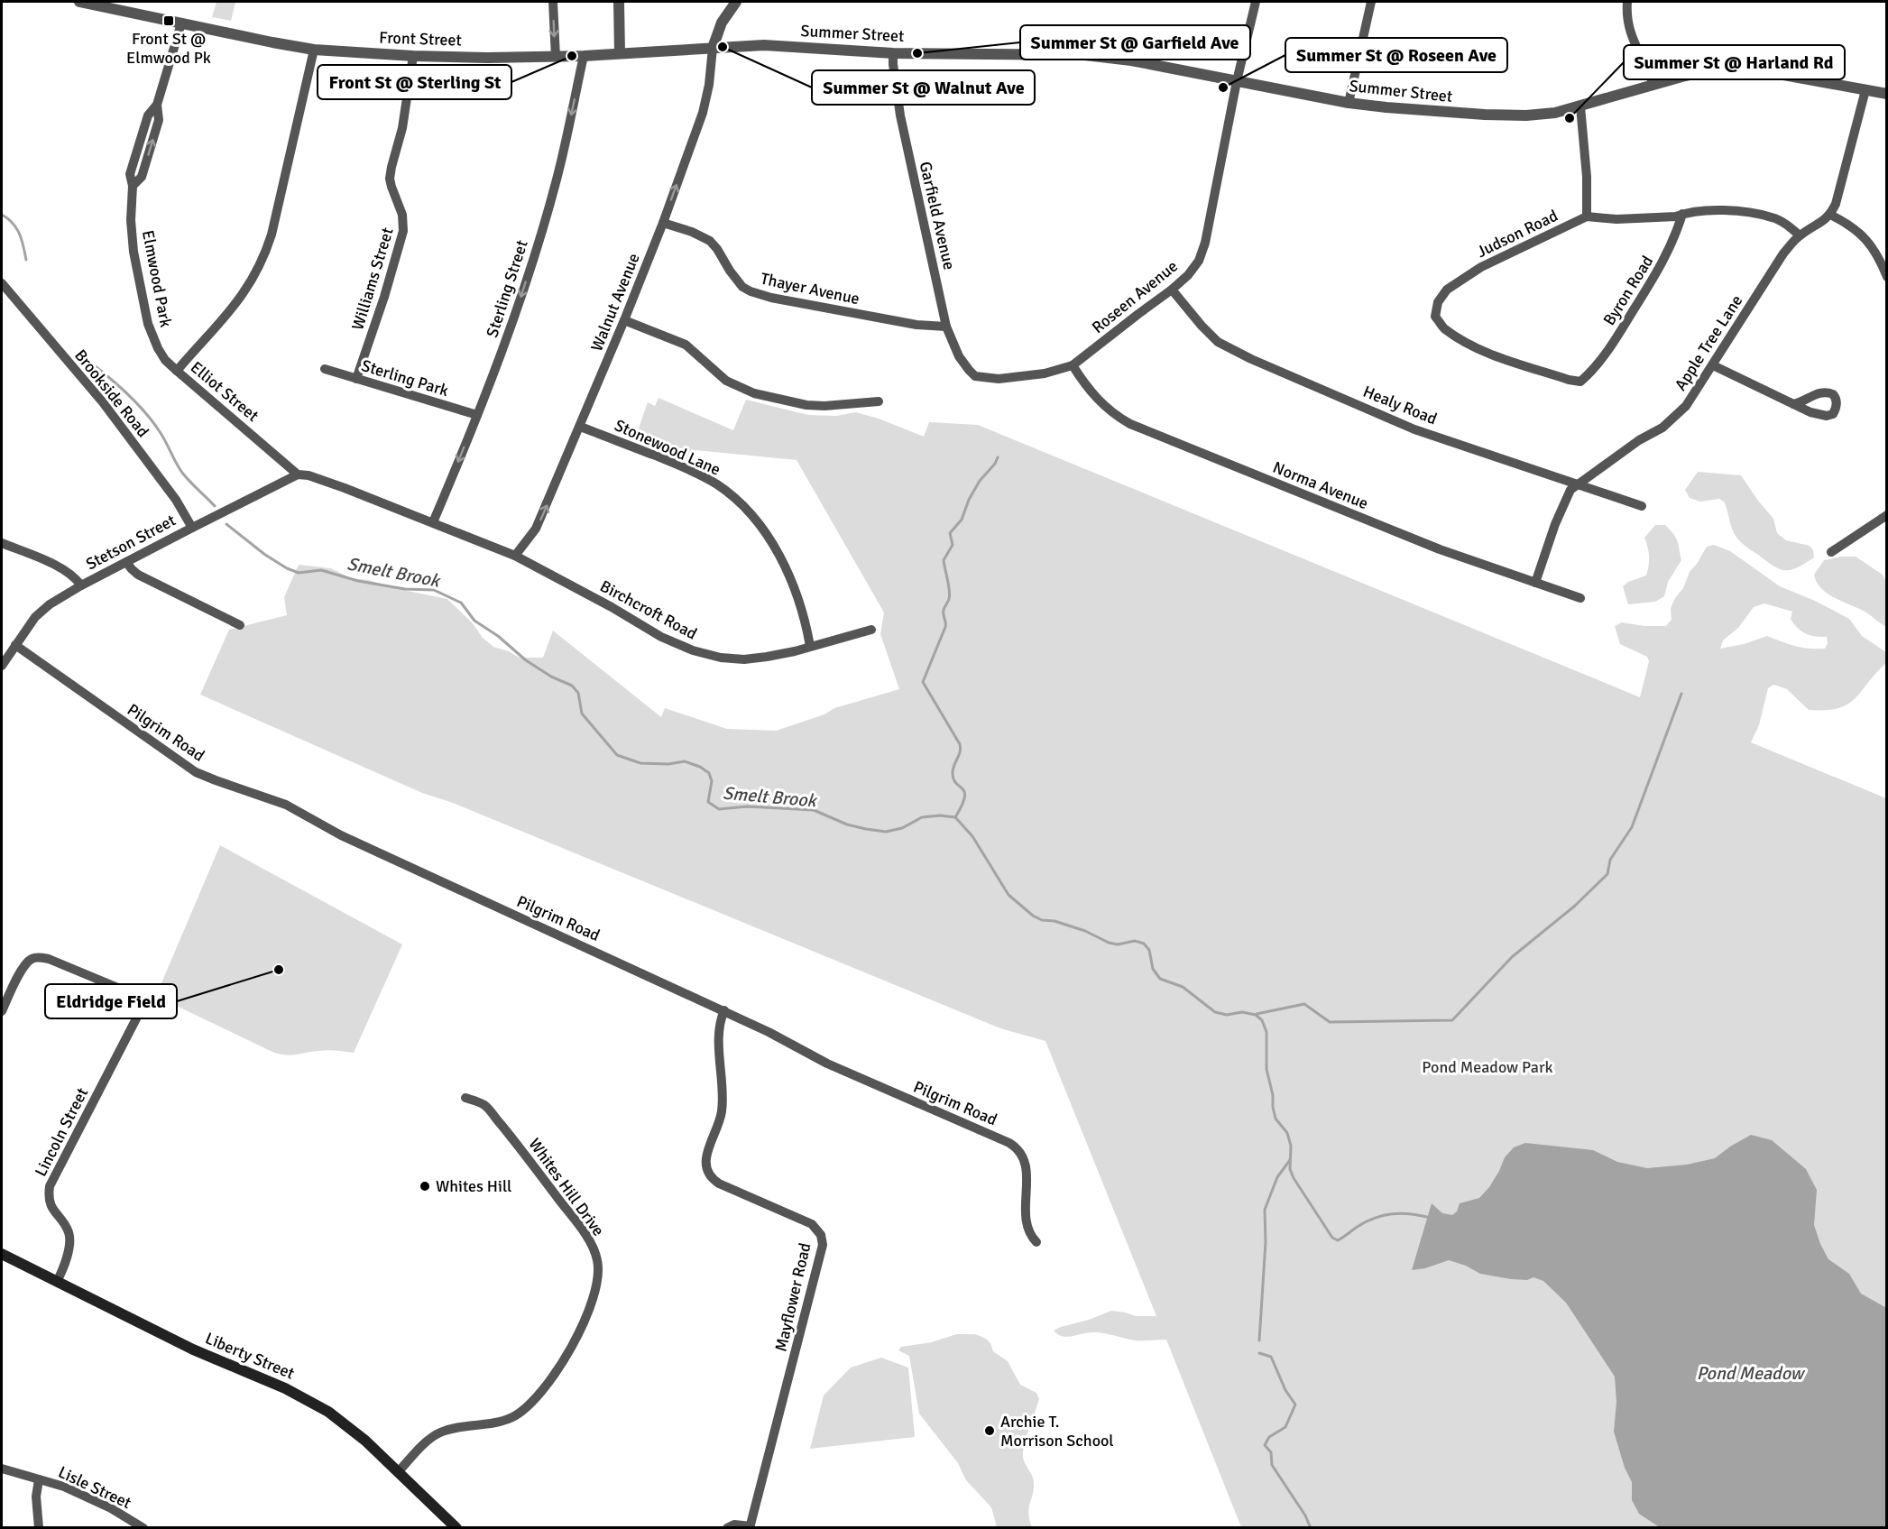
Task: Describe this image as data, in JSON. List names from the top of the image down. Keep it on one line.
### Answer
{"streets":{"main road":["Liberty Street"],"street":["Summer Street","Front Street","Garfield Avenue","Judson Road","Elmwood Park","Williams Street","Sterling Street","Thayer Avenue","Byron Road","Roseen Avenue","Walnut Avenue","Apple Tree Lane","Sterling Park","Elliot Street","Brookside Road","Healy Road","Stonewood Lane","Norma Avenue","Stetson Street","Birchcroft Road","Pilgrim Road","Lincoln Street","Whites Hill Drive","Mayflower Road","Lisle Street"]},"crossings":[["Summer Street","Front Street"],["Summer Street","Garfield Avenue"],["Summer Street","Roseen Avenue"],["Summer Street","Walnut Avenue"],["Front Street","Elmwood Park"],["Front Street","Williams Street"],["Front Street","Sterling Street"],["Front Street","Walnut Avenue"],["Front Street","Elliot Street"],["Garfield Avenue","Thayer Avenue"],["Garfield Avenue","Roseen Avenue"],["Judson Road","Byron Road"],["Elmwood Park","Elliot Street"],["Williams Street","Sterling Park"],["Sterling Street","Sterling Park"],["Sterling Street","Elliot Street"],["Thayer Avenue","Walnut Avenue"],["Roseen Avenue","Healy Road"],["Roseen Avenue","Norma Avenue"],["Walnut Avenue","Elliot Street"],["Walnut Avenue","Stonewood Lane"],["Walnut Avenue","Birchcroft Road"],["Apple Tree Lane","Healy Road"],["Apple Tree Lane","Norma Avenue"],["Elliot Street","Stetson Street"],["Elliot Street","Birchcroft Road"],["Brookside Road","Stetson Street"],["Stonewood Lane","Birchcroft Road"],["Stetson Street","Pilgrim Road"],["Pilgrim Road","Mayflower Road"],["Lincoln Street","Liberty Street"],["Whites Hill Drive","Liberty Street"]],"one_way":["Sterling Street","Walnut Avenue"],"water":["Smelt Brook","Pond Meadow"],"parks":["Pond Meadow Park"],"places":{"transit":["Front St @ Elmwood Pk"],"other":["Summer St @ Walnut Ave","Summer St @ Garfield Ave","Front St @ Sterling St","Summer St @ Roseen Ave","Summer St @ Harland Rd","Eldridge Field","Whites Hill","Archie T. Morrison School"]}}
